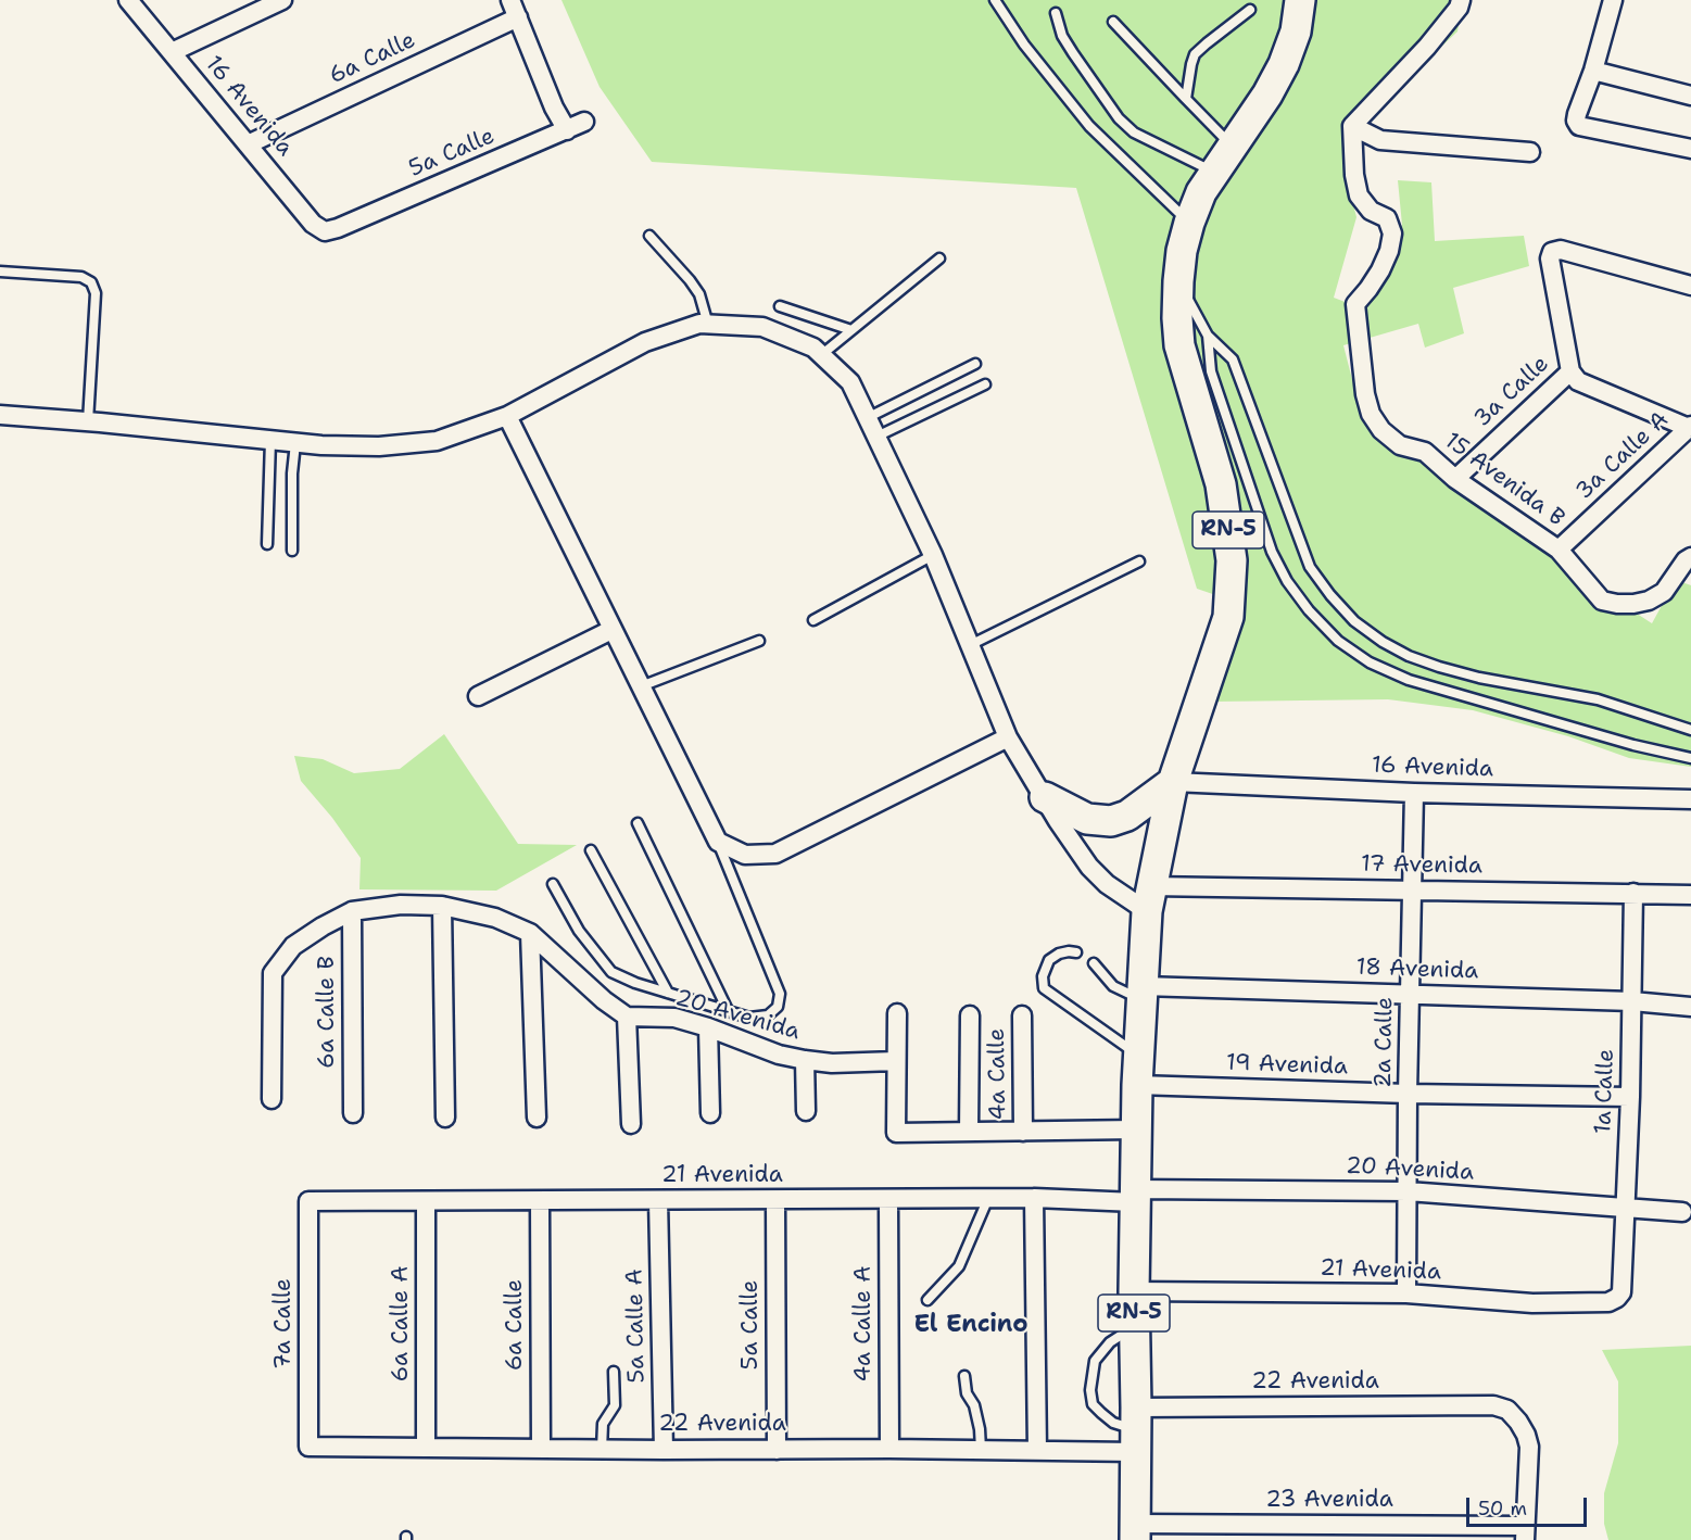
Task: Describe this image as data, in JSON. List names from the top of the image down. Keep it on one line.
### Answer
{"streets":{"main road":["RN-5"],"street":["6a Calle","16 Avenida","5a Calle","3a Calle","3a Calle A","15 Avenida B","17 Avenida","18 Avenida","6a Calle B","20 Avenida","2a Calle","19 Avenida","4a Calle","1a Calle","21 Avenida","7a Calle","6a Calle A","4a Calle A","5a Calle A","22 Avenida","23 Avenida"]},"crossings":[["6a Calle","16 Avenida"],["6a Calle","21 Avenida"],["6a Calle","22 Avenida"],["16 Avenida","5a Calle"],["16 Avenida","RN-5"],["16 Avenida","2a Calle"],["5a Calle","21 Avenida"],["5a Calle","22 Avenida"],["3a Calle","15 Avenida B"],["3a Calle A","15 Avenida B"],["RN-5","17 Avenida"],["RN-5","18 Avenida"],["RN-5","20 Avenida"],["RN-5","19 Avenida"],["RN-5","21 Avenida"],["RN-5","22 Avenida"],["RN-5","23 Avenida"],["17 Avenida","2a Calle"],["17 Avenida","1a Calle"],["18 Avenida","2a Calle"],["18 Avenida","1a Calle"],["20 Avenida","2a Calle"],["20 Avenida","1a Calle"],["20 Avenida","21 Avenida"],["2a Calle","19 Avenida"],["2a Calle","21 Avenida"],["19 Avenida","1a Calle"],["1a Calle","21 Avenida"],["21 Avenida","7a Calle"],["21 Avenida","6a Calle A"],["21 Avenida","4a Calle A"],["21 Avenida","5a Calle A"],["7a Calle","22 Avenida"],["6a Calle A","22 Avenida"],["4a Calle A","22 Avenida"],["5a Calle A","22 Avenida"],["22 Avenida","23 Avenida"]],"districts":["El Encino"],"scale_bar":"50 m"}
